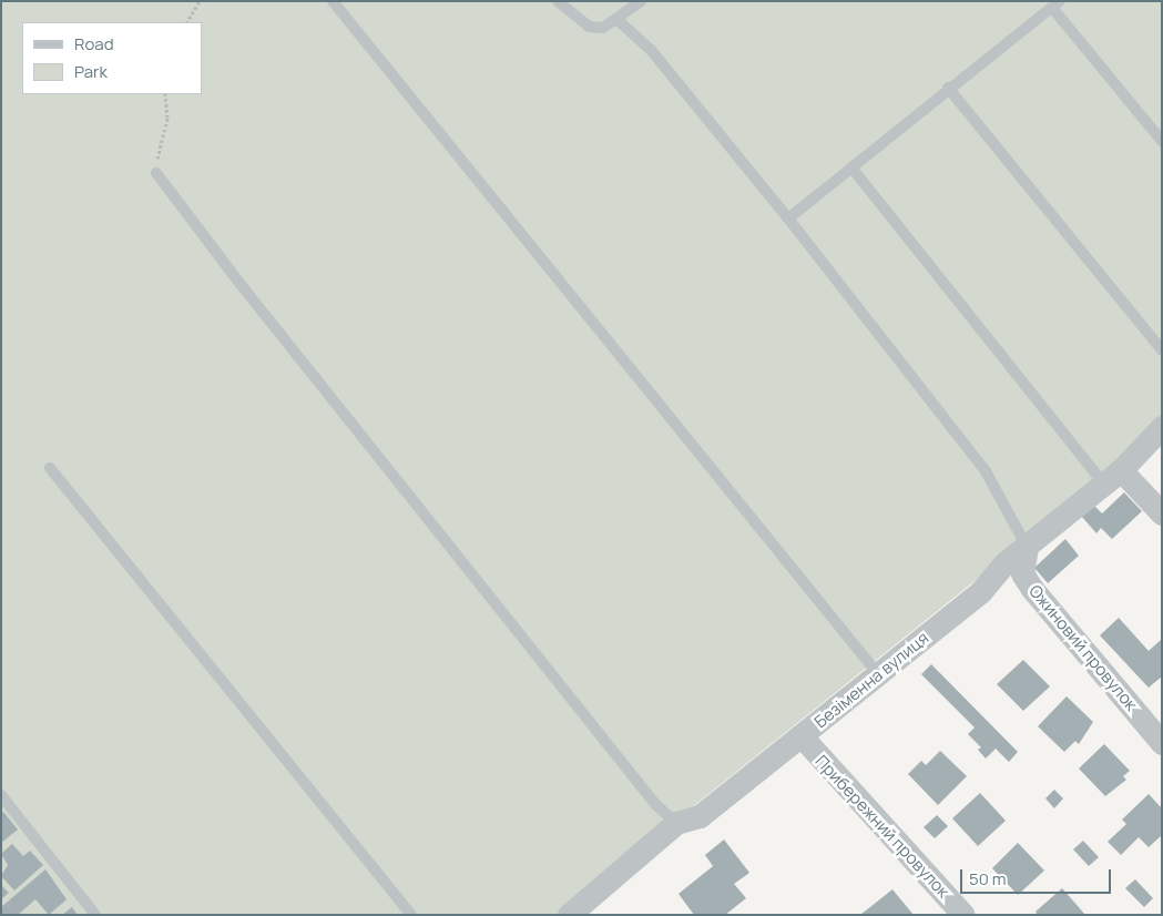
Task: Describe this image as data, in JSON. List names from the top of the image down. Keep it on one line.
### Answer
{"streets":{"street":["Ожиновий провулок","Безіменна вулиця","Прибережний провулок"]},"crossings":[["Ожиновий провулок","Безіменна вулиця"],["Безіменна вулиця","Прибережний провулок"]],"legend":["Road","Park"],"scale_bar":"50 m"}
